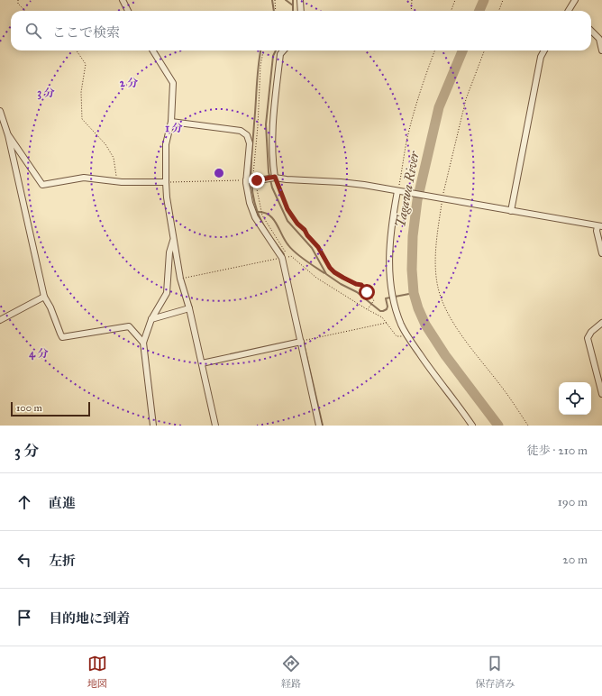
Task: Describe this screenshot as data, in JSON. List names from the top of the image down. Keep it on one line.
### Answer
{"water":["Tagawa River"],"scale_bar":"100 m","page":{"search":"ここで検索","scale":"100 m","heading":["3 分","徒歩 · 210 m"],"list":[["直進","190 m"],["左折","20 m"],"目的地に到着"],"nav":["地図","経路","保存済み"]},"rings":["2 分","3 分","1 分","4 分"]}
